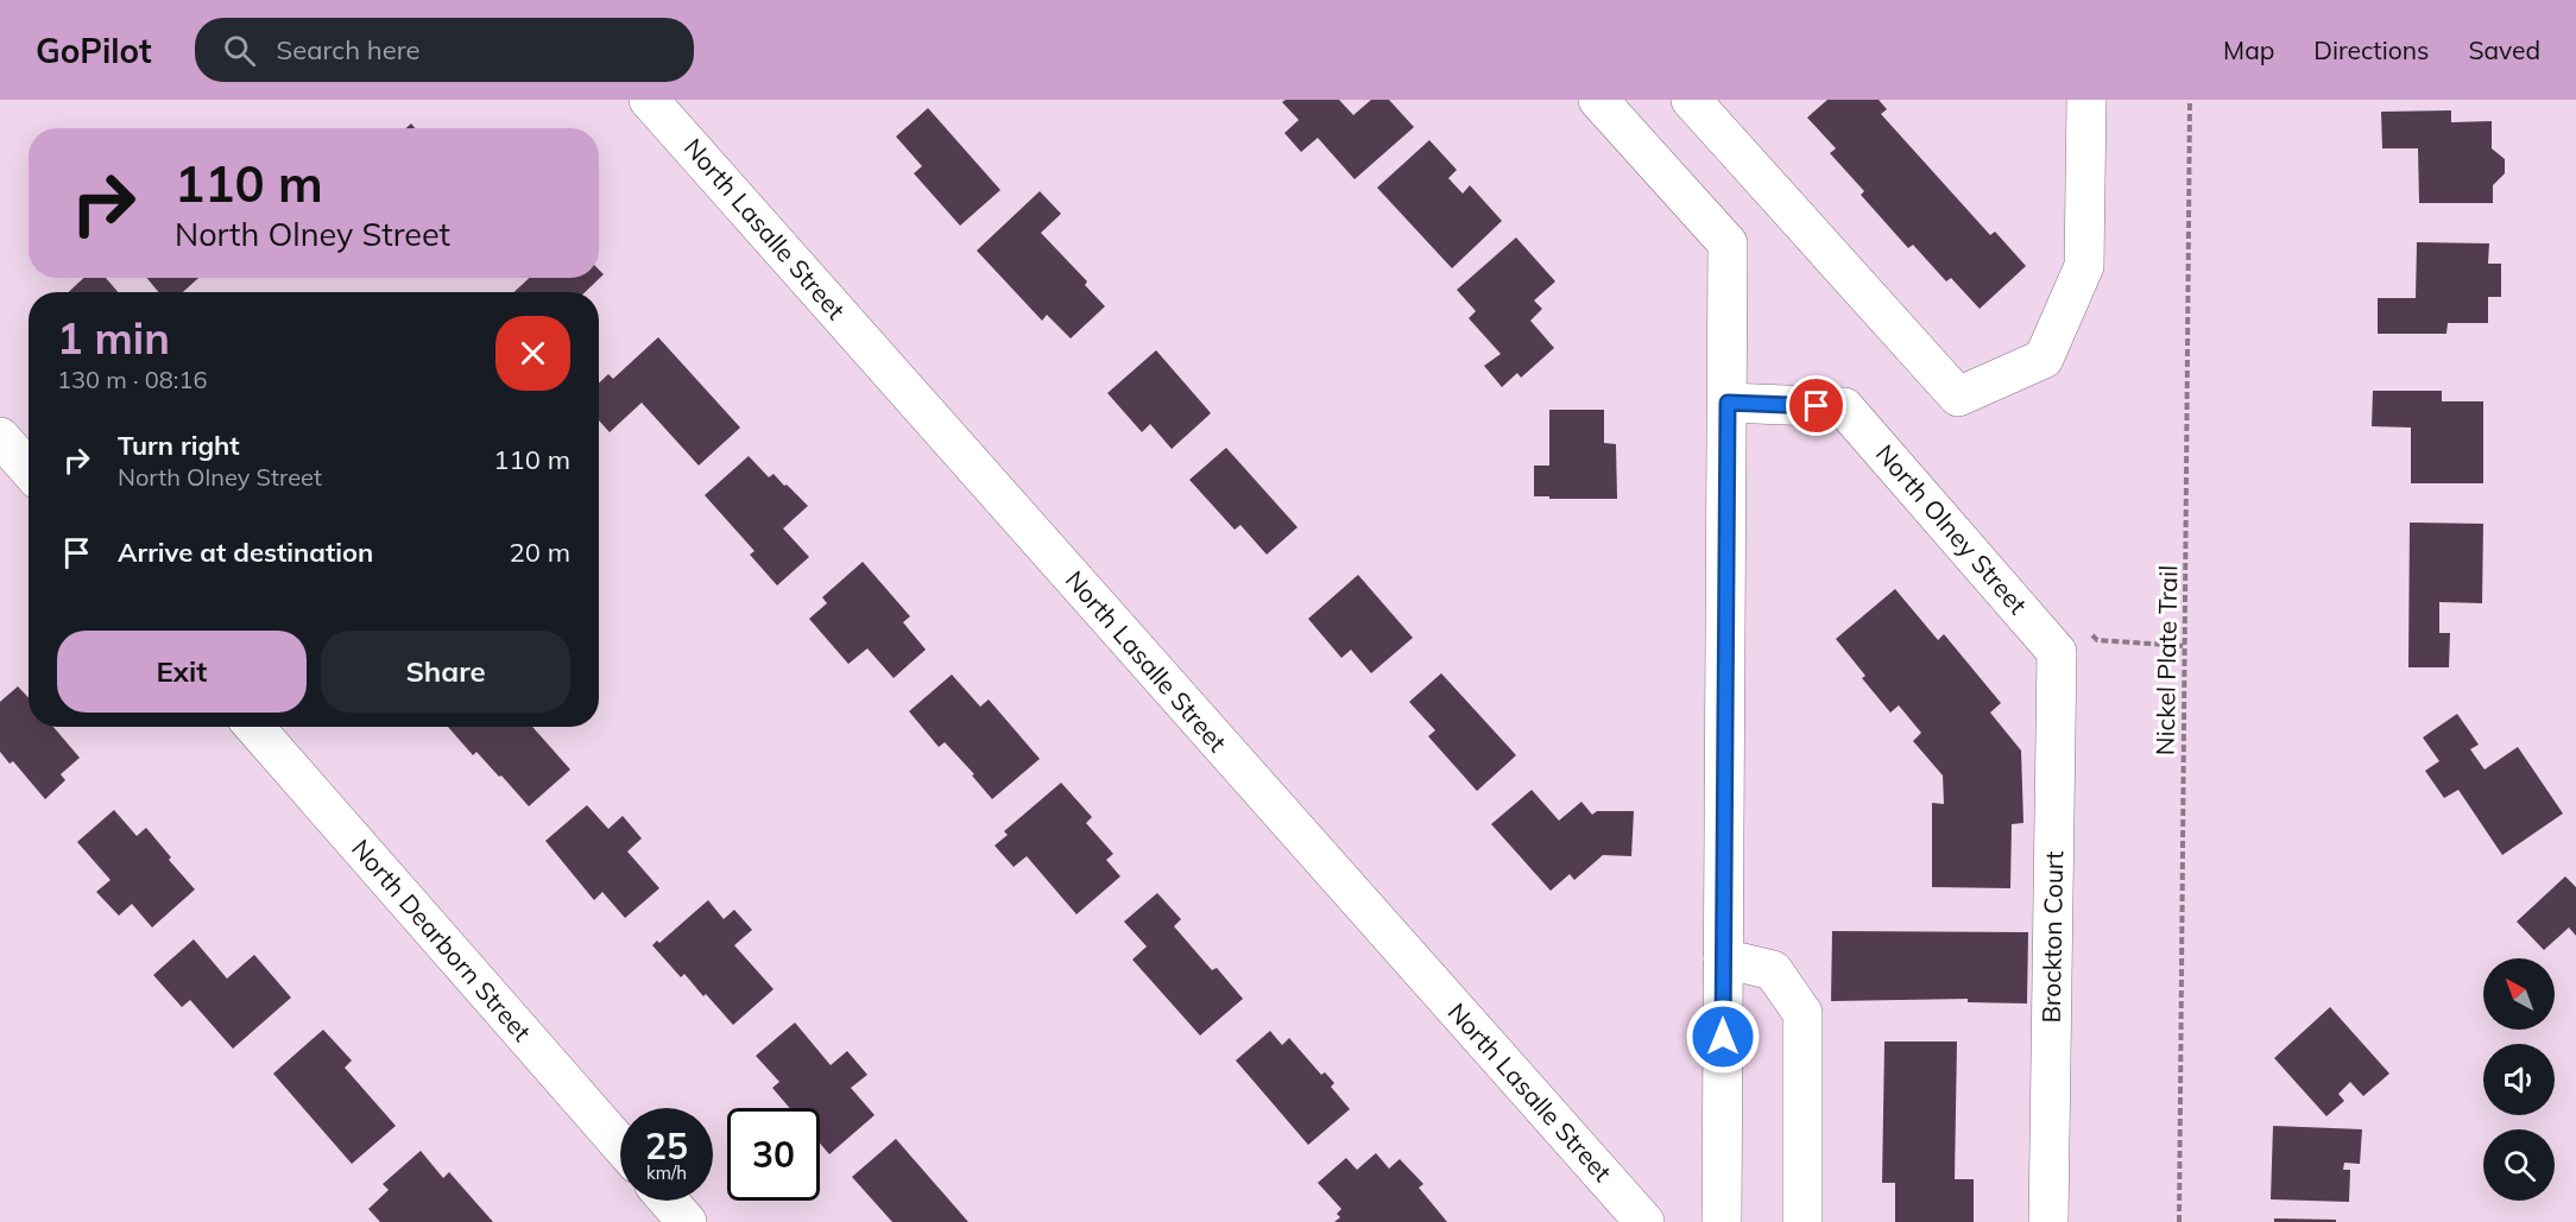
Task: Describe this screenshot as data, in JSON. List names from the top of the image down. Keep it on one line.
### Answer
{"streets":{"street":["North Lasalle Street","North Olney Street","Brockton Court","North Dearborn Street"],"path":["Nickel Plate Trail"]},"crossings":[["North Olney Street","Brockton Court"]],"north":"top left","page":{"header":"GoPilot","search":"Search here","nav":["Map","Directions","Saved"],"turn":["110 m","North Olney Street"],"heading":["1 min","130 m · 08:16"],"list":[{"name":"Turn right","note":"North Olney Street","value":"110 m"},{"name":"Arrive at destination","value":"20 m"}],"buttons":["Exit","Share"],"speed":"25 km/h","limit":"30"}}
